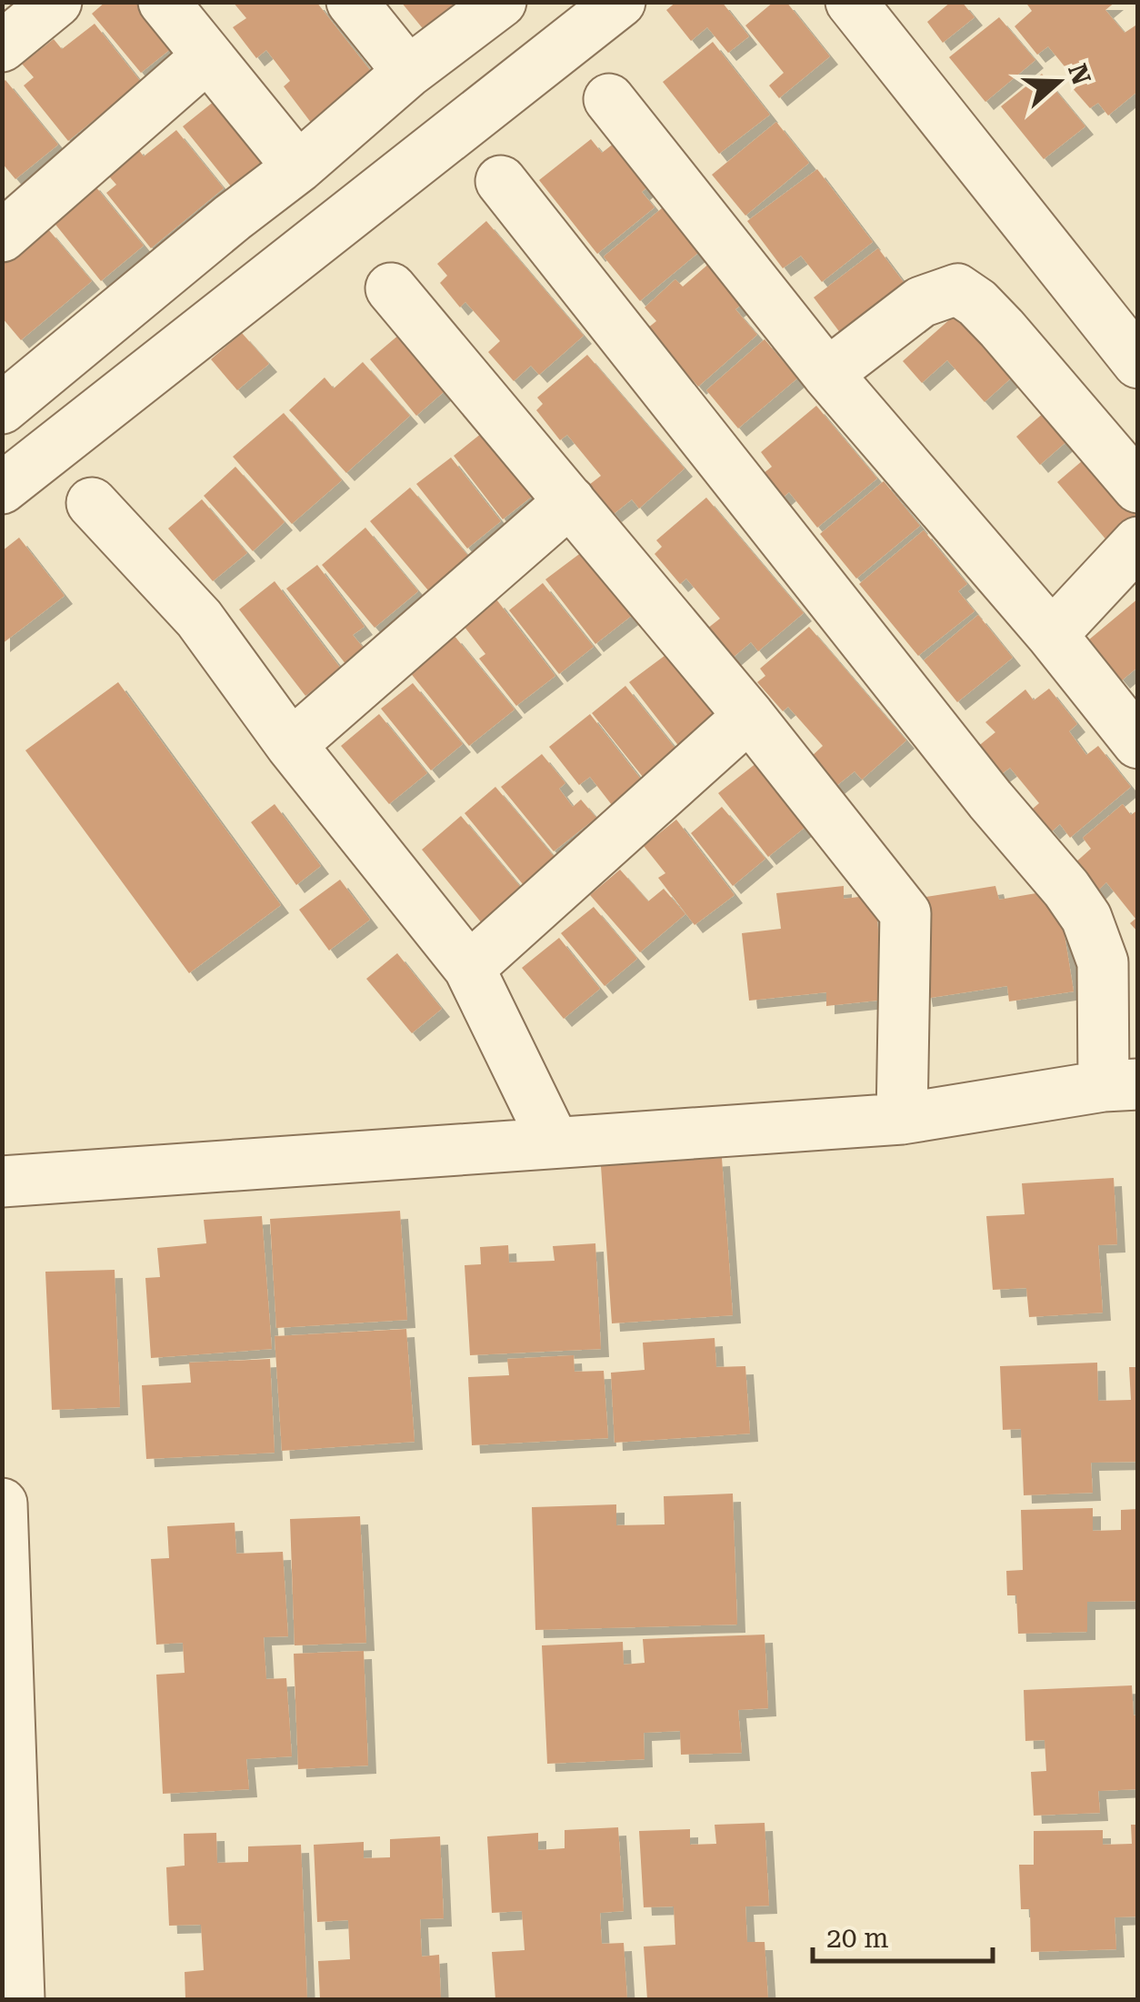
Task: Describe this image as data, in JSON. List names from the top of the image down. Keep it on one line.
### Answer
{"scale_bar":"20 m","north":"right"}
